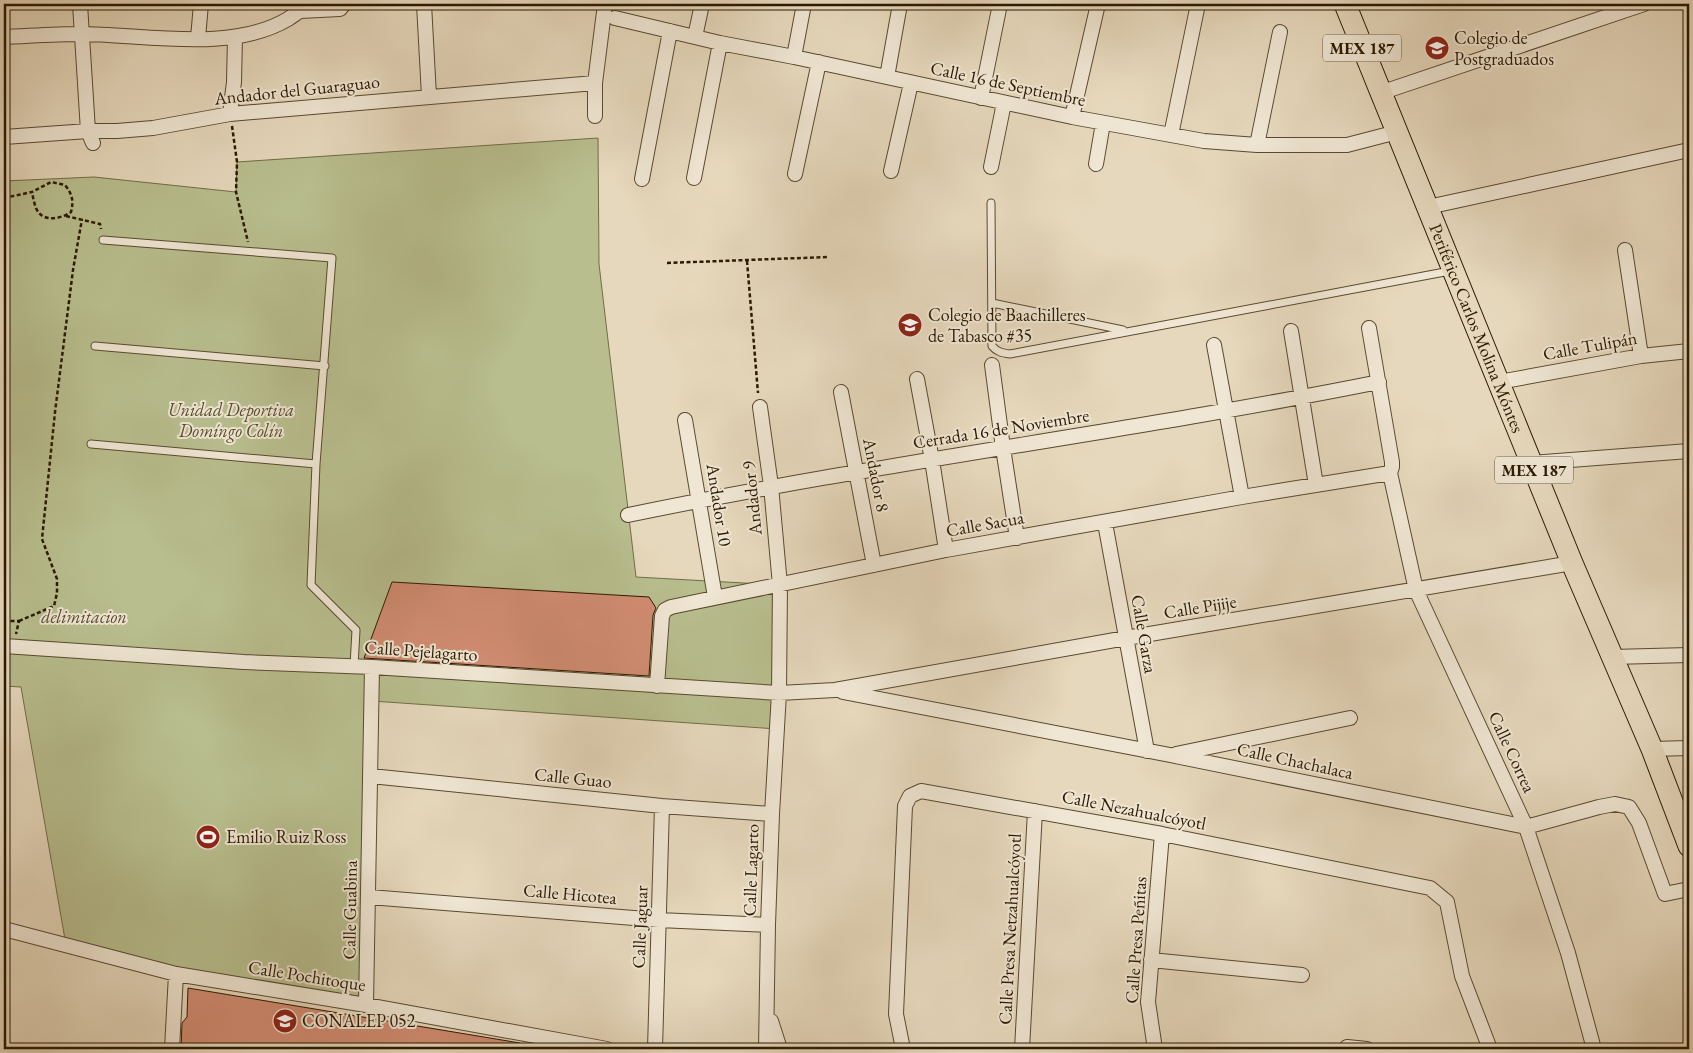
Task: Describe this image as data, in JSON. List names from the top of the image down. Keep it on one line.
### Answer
{"streets":{"main road":["MEX 187","Periférico Carlos Molina Móntes"],"street":["Calle 16 de Septiembre","Andador del Guaraguao","Calle Tulipán","Cerrada 16 de Noviembre","Andador 8","Andador 9","Andador 10","Calle Sacua","Calle Pijije","Calle Garza","Calle Pejelagarto","Calle Correa","Calle Chachalaca","Calle Guao","Calle Nezahualcóyotl","Calle Lagarto","Calle Hicotea","Calle Guabina","Calle Jaguar","Calle Presa Netzahualcóyotl","Calle Presa Peñitas","Calle Pochitoque"]},"crossings":[["Calle 16 de Septiembre","Periférico Carlos Molina Móntes"],["Periférico Carlos Molina Móntes","Calle Tulipán"],["Periférico Carlos Molina Móntes","Calle Pijije"],["Cerrada 16 de Noviembre","Andador 8"],["Cerrada 16 de Noviembre","Andador 9"],["Cerrada 16 de Noviembre","Andador 10"],["Cerrada 16 de Noviembre","Calle Correa"],["Andador 8","Calle Sacua"],["Andador 9","Calle Sacua"],["Andador 9","Calle Pejelagarto"],["Andador 9","Calle Lagarto"],["Andador 10","Calle Sacua"],["Calle Sacua","Calle Garza"],["Calle Sacua","Calle Pejelagarto"],["Calle Sacua","Calle Correa"],["Calle Pijije","Calle Garza"],["Calle Pijije","Calle Pejelagarto"],["Calle Pijije","Calle Correa"],["Calle Pijije","Calle Chachalaca"],["Calle Garza","Calle Chachalaca"],["Calle Pejelagarto","Calle Chachalaca"],["Calle Pejelagarto","Calle Lagarto"],["Calle Pejelagarto","Calle Guabina"],["Calle Correa","Calle Chachalaca"],["Calle Guao","Calle Lagarto"],["Calle Guao","Calle Guabina"],["Calle Guao","Calle Jaguar"],["Calle Nezahualcóyotl","Calle Presa Netzahualcóyotl"],["Calle Nezahualcóyotl","Calle Presa Peñitas"],["Calle Lagarto","Calle Hicotea"],["Calle Hicotea","Calle Guabina"],["Calle Hicotea","Calle Jaguar"],["Calle Guabina","Calle Pochitoque"]],"parks":["Unidad Deportiva Domíngo Colín","delimitacion"],"places":{"school or university":["Colegio de Postgraduados","Colegio de Baachilleres de Tabasco #35","CONALEP 052"],"sports":["Emilio Ruiz Ross"]}}
